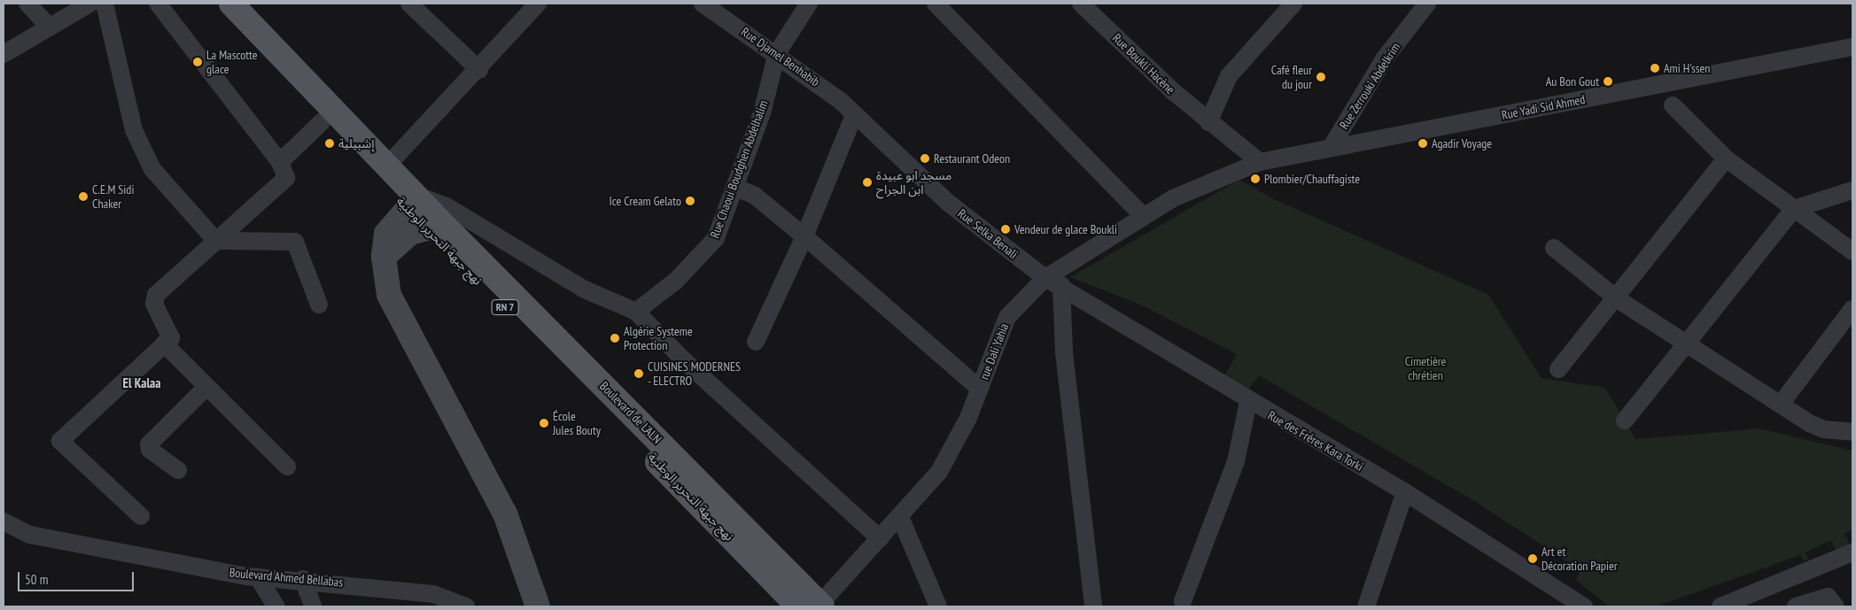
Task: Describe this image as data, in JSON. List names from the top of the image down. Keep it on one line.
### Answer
{"streets":{"main road":["نهج جبهة التحرير الوطنية","RN 7"],"street":["Rue Djamel Benhabib","Rue Boukli Hacène","Rue Zerrouki Abdelkrim","Rue Yadi Sid Ahmed","Rue Chaoui Boudghen Abdelhalim","Rue Selka Benali","rue Dali Yahia","Rue des Fréres Kara Torki","Boulevard Ahmed Bellabas"]},"crossings":[["Rue Djamel Benhabib","Rue Chaoui Boudghen Abdelhalim"],["Rue Djamel Benhabib","Rue Selka Benali"],["Rue Boukli Hacène","Rue Yadi Sid Ahmed"],["Rue Boukli Hacène","rue Dali Yahia"],["Rue Zerrouki Abdelkrim","Rue Yadi Sid Ahmed"],["Rue Yadi Sid Ahmed","rue Dali Yahia"],["Rue Selka Benali","rue Dali Yahia"],["Rue Selka Benali","Rue des Fréres Kara Torki"],["نهج جبهة التحرير الوطنية","rue Dali Yahia"],["rue Dali Yahia","Rue des Fréres Kara Torki"]],"districts":["El Kalaa"],"parks":["Cimetière chrétien"],"places":["La Mascotte glace","Ami H'ssen","Café fleur du jour","Au Bon Gout","إشبيلية","Agadir Voyage","Restaurant Odeon","Plombier/Chauffagiste","مسجد ابو عبيدة ابن الجراح","C.E.M Sidi Chaker","Ice Cream Gelato","Vendeur de glace Boukli","Algérie Systeme Protection","CUISINES MODERNES - ELECTRO","École Jules Bouty","Art et Décoration Papier"],"scale_bar":"50 m"}
